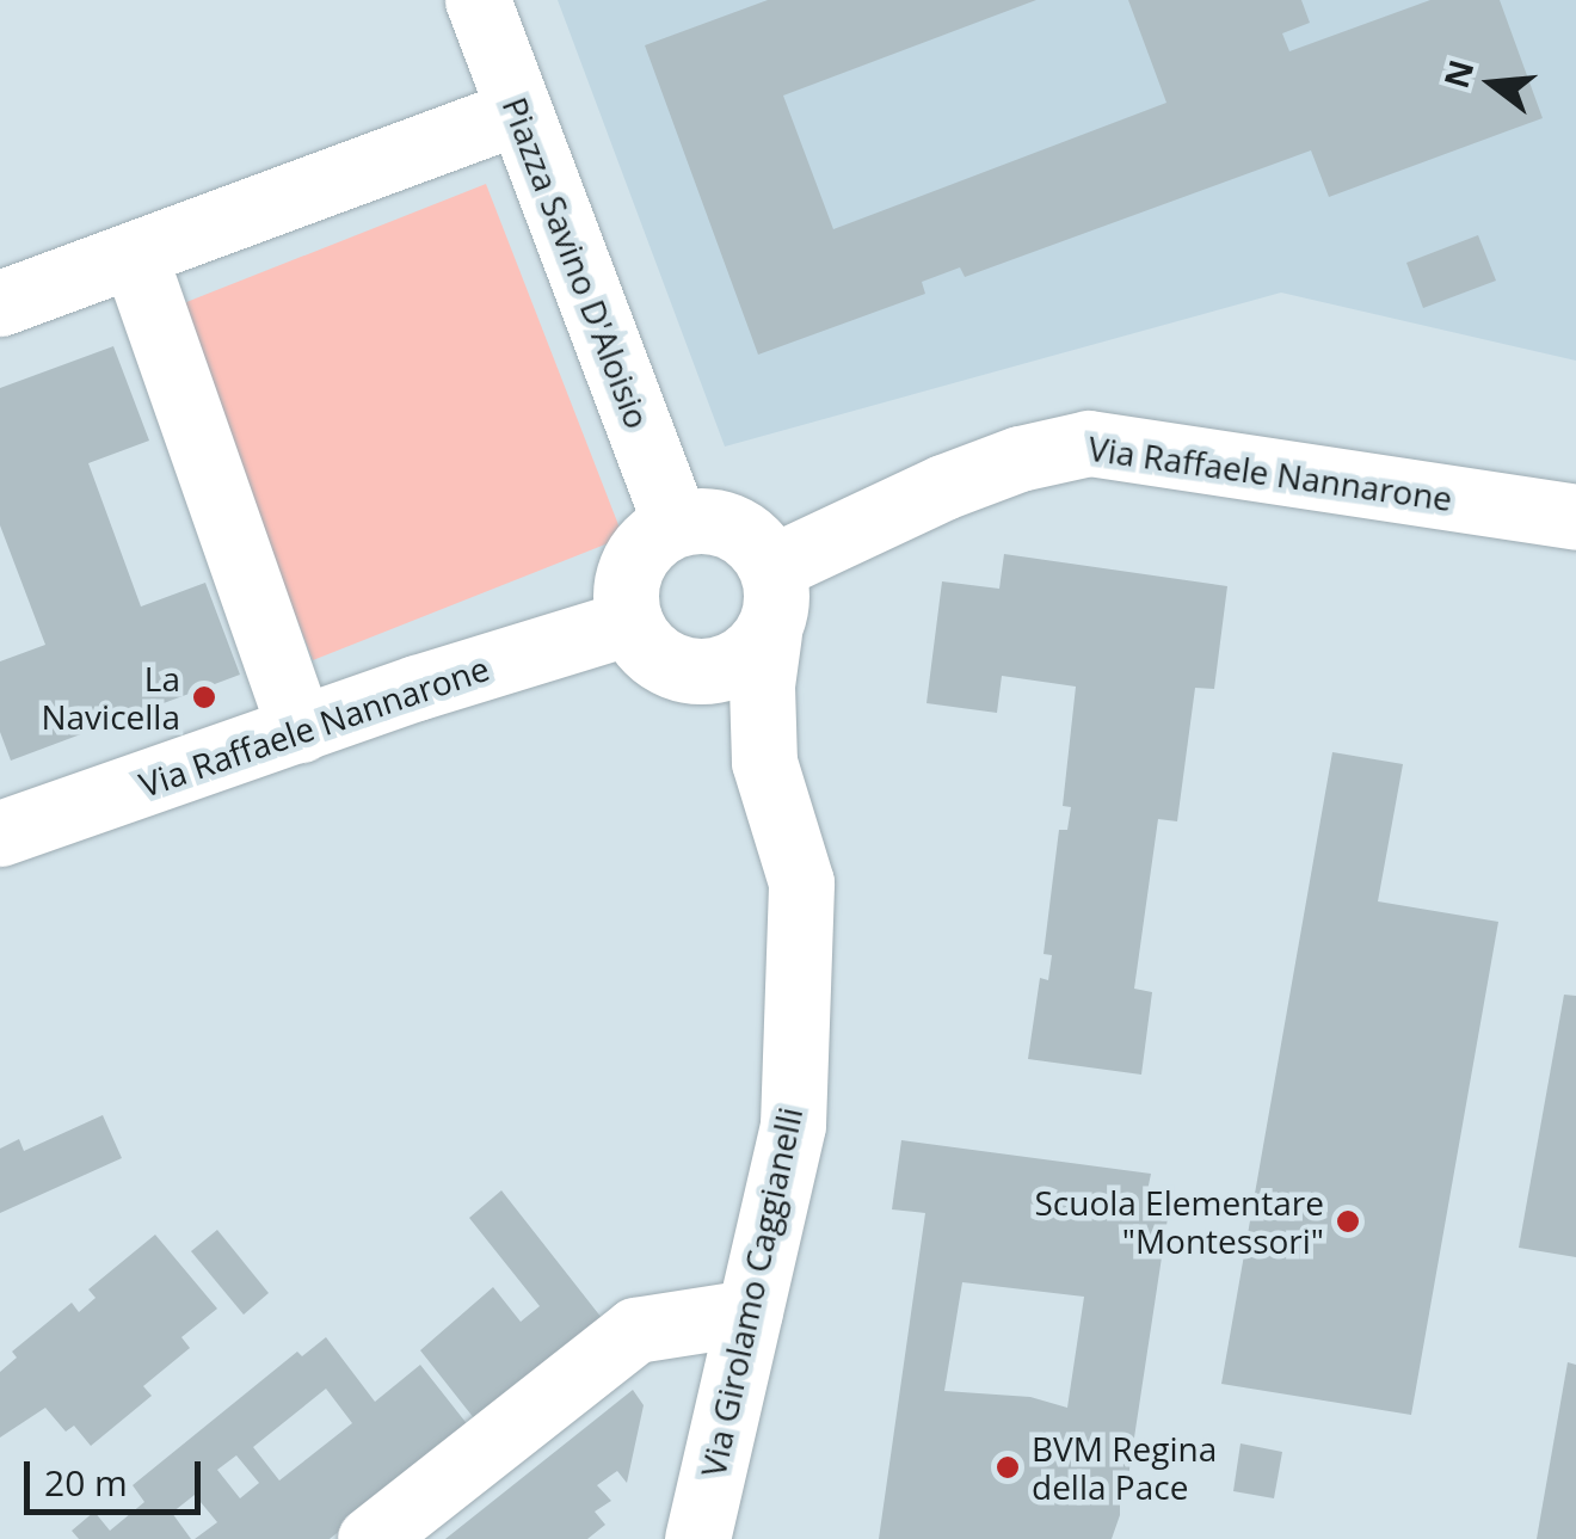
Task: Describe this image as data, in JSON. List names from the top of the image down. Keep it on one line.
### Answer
{"streets":{"street":["Piazza Savino D'Aloisio","Via Raffaele Nannarone","Via Girolamo Caggianelli"]},"crossings":[["Piazza Savino D'Aloisio","Via Raffaele Nannarone"],["Piazza Savino D'Aloisio","Via Girolamo Caggianelli"],["Via Raffaele Nannarone","Via Girolamo Caggianelli"]],"places":["La Navicella","Scuola Elementare \"Montessori\"","BVM Regina della Pace"],"scale_bar":"20 m","north":"left"}
